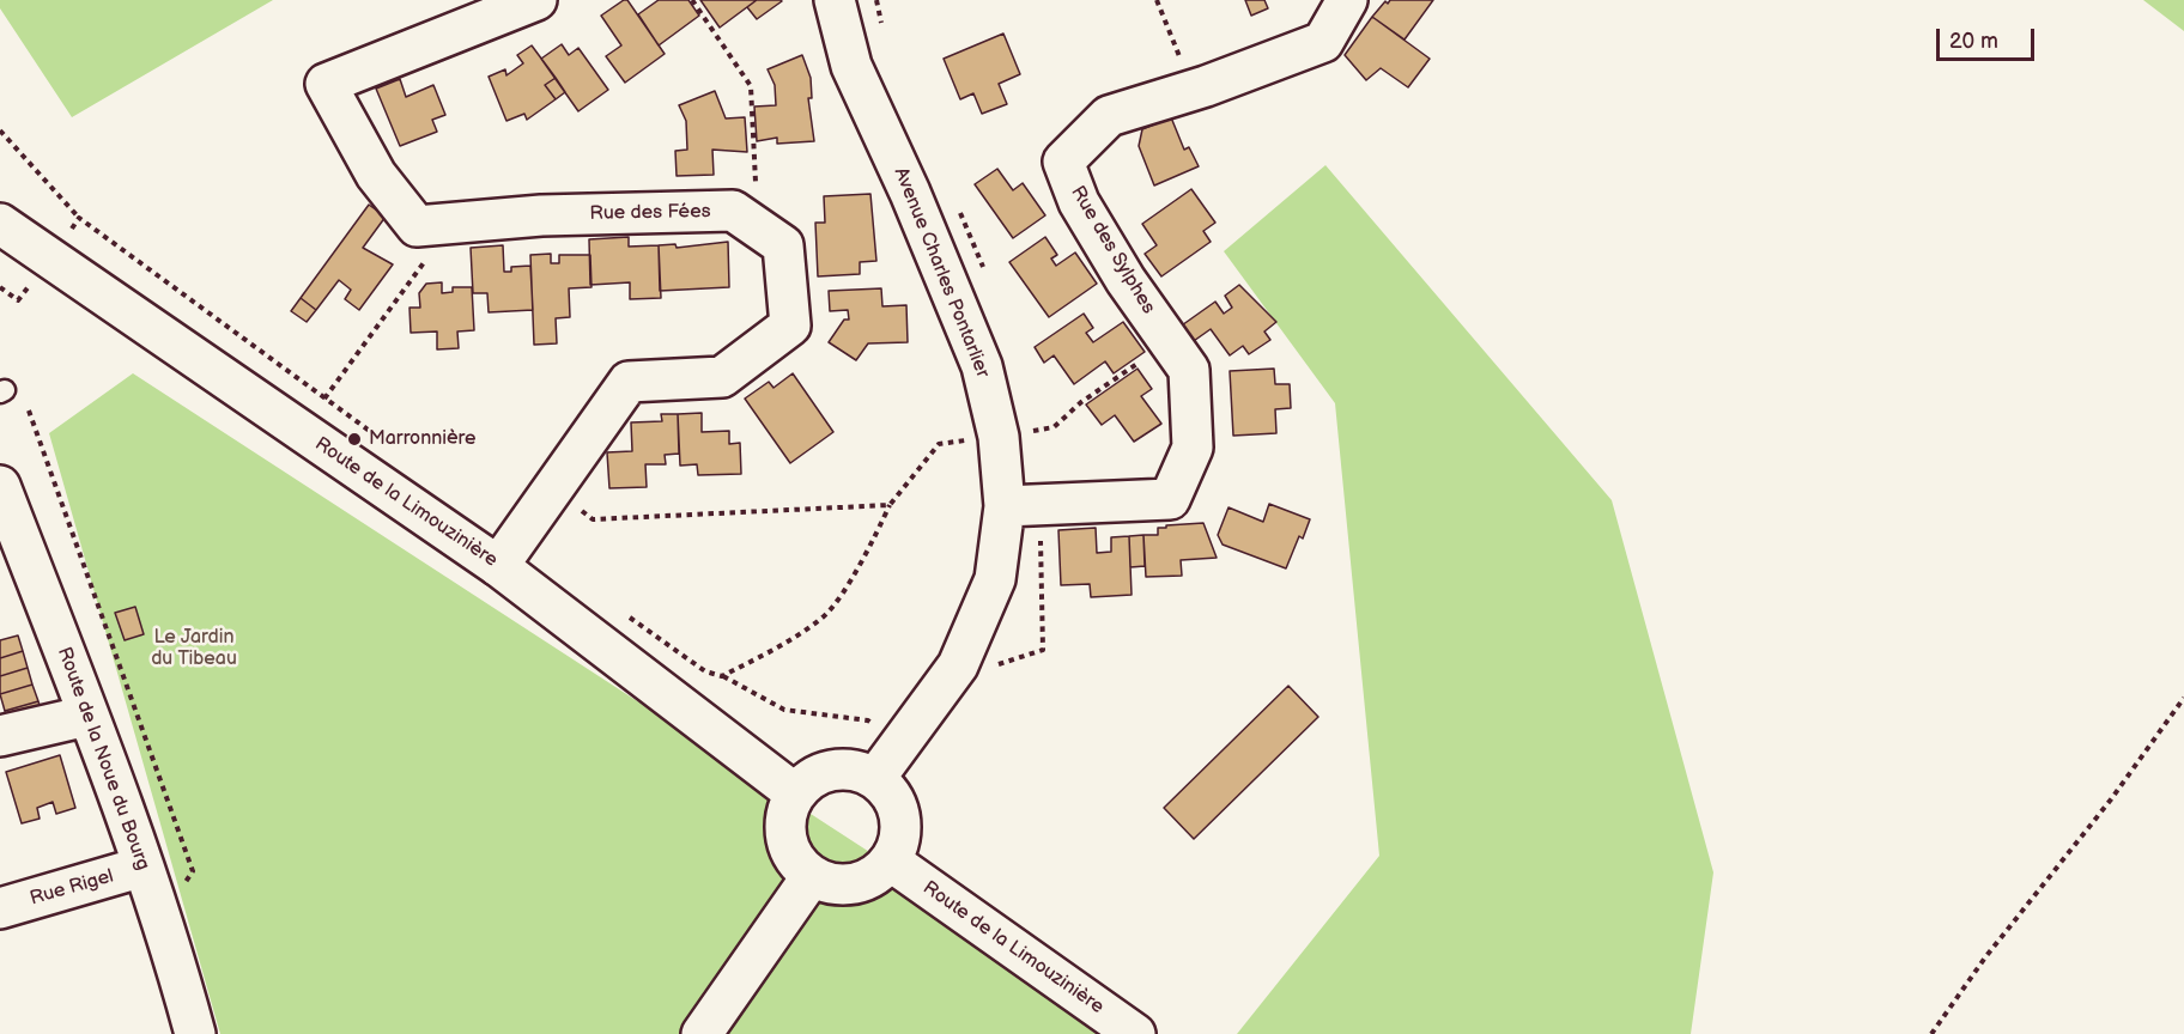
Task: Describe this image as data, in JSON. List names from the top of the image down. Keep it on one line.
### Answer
{"streets":{"street":["Rue des Fées","Rue des Sylphes","Avenue Charles Pontarlier","Route de la Limouzinière","Route de la Noue du Bourg","Rue Rigel"]},"crossings":[["Rue des Fées","Route de la Limouzinière"],["Rue des Sylphes","Avenue Charles Pontarlier"],["Avenue Charles Pontarlier","Route de la Limouzinière"],["Route de la Noue du Bourg","Rue Rigel"]],"parks":["Le Jardin du Tibeau"],"places":["Marronnière"],"scale_bar":"20 m"}
